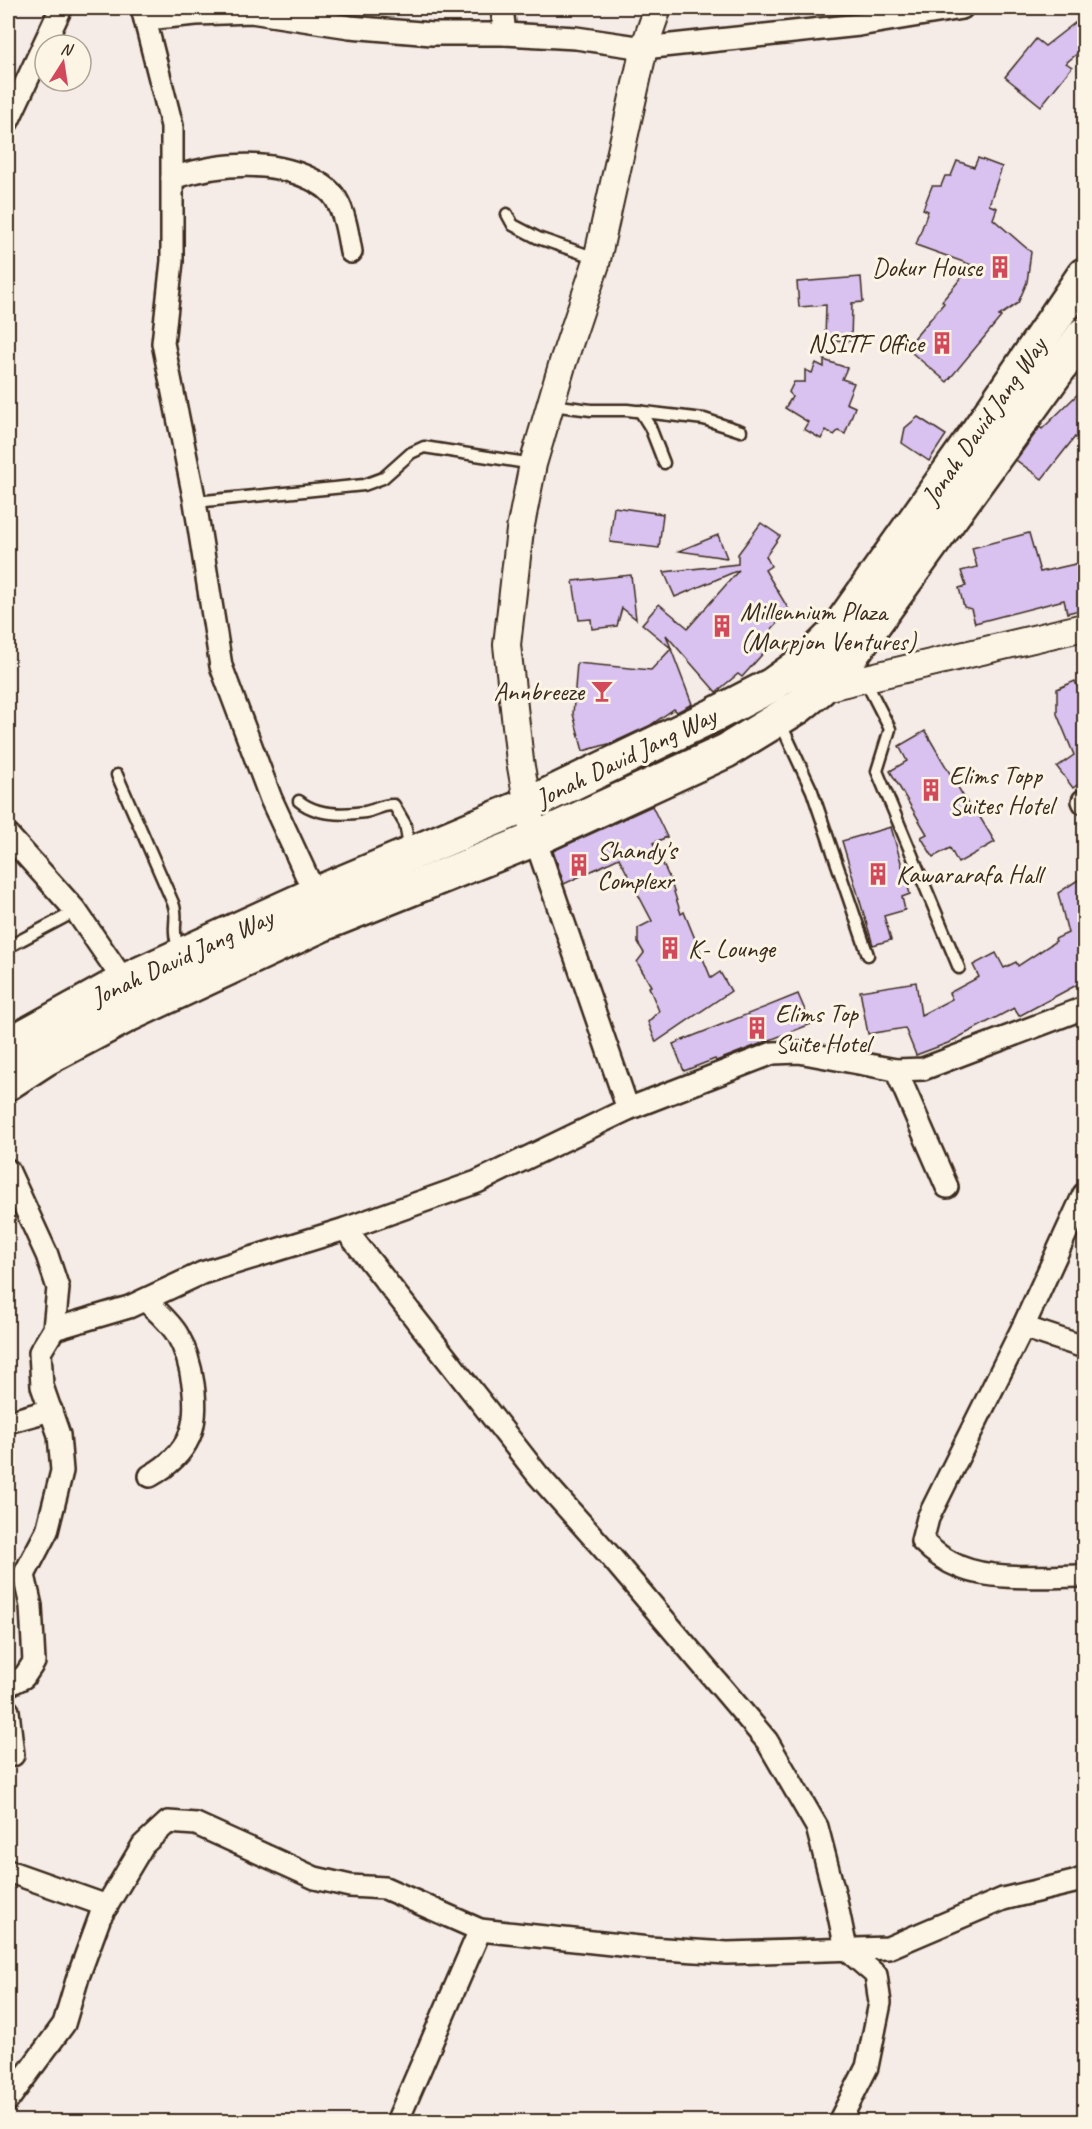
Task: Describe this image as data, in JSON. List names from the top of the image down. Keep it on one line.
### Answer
{"streets":{"main road":["Jonah David Jang Way"]},"places":{"building":["Dokur House","NSITF Office","Millennium Plaza (Marpjon Ventures)","Elims Topp Suites Hotel","Shandy's Complexr","Kawararafa Hall","K- Lounge","Elims Top Suite Hotel"],"bar":["Annbreeze"]},"north":"top"}
